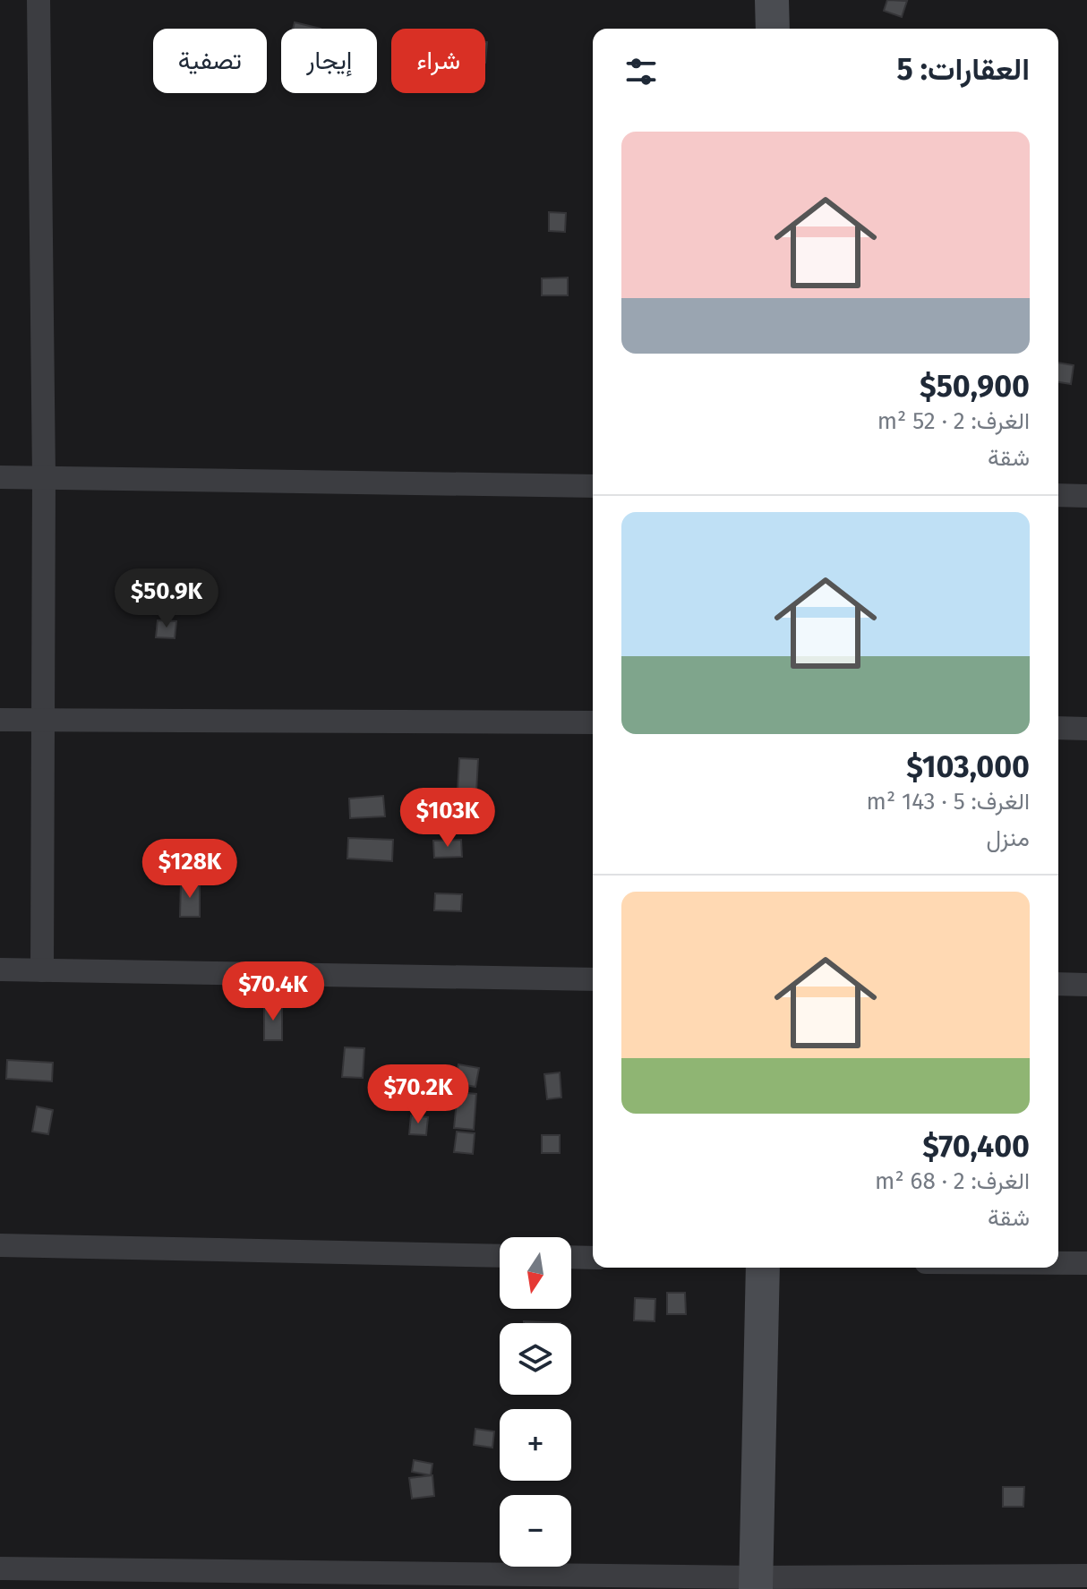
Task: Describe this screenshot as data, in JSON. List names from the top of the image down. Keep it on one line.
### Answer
{"north":"bottom","page":{"chip":["شراء","إيجار","تصفية"],"heading":"العقارات: 5","list":[{"name":"$50,900","note":"الغرف: 2 · 52 m² · شقة"},{"name":"$103,000","note":"الغرف: 5 · 143 m² · منزل"},{"name":"$70,400","note":"الغرف: 2 · 68 m² · شقة"}],"price":["$50.9K","$103K","$128K","$70.4K","$70.2K"],"map_buttons":["+","−"]}}
